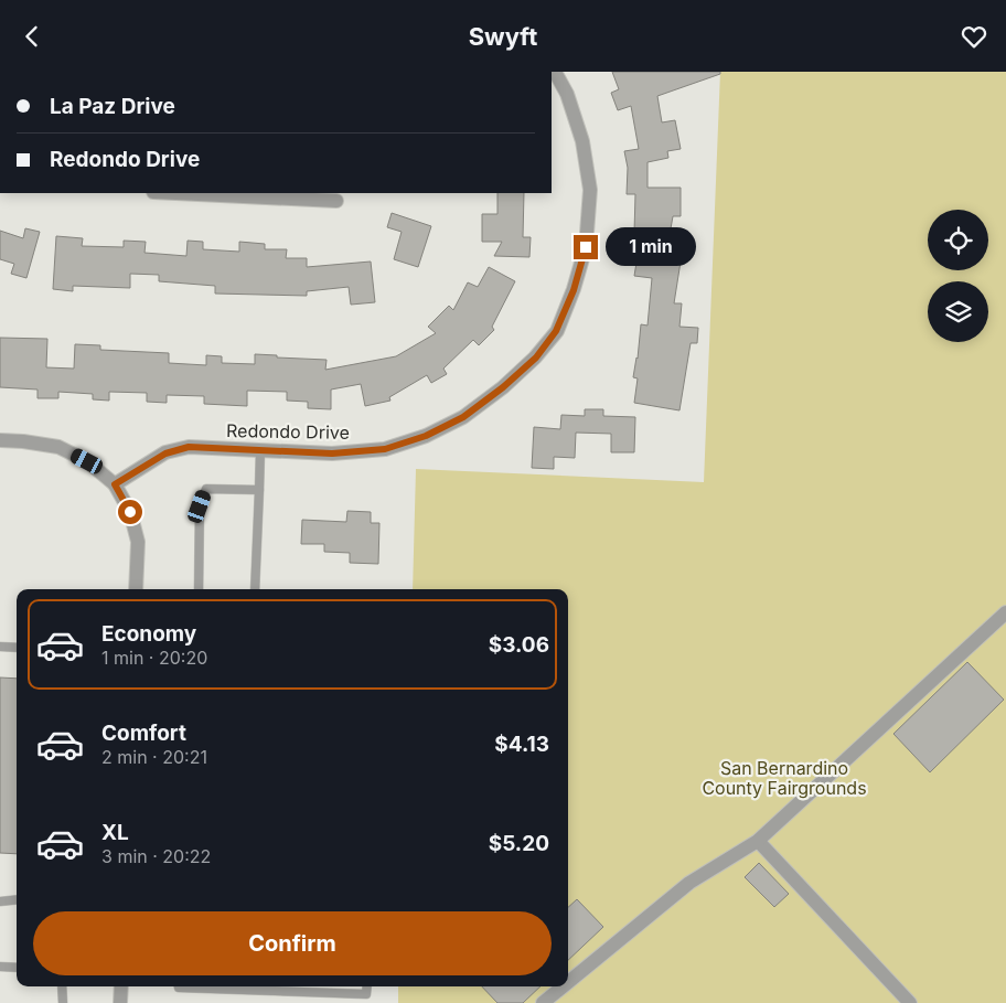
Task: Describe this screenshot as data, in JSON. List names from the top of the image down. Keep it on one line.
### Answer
{"streets":{"street":["Redondo Drive"]},"parks":["San Bernardino County Fairgrounds"],"page":{"header":"Swyft","banner":["La Paz Drive","Redondo Drive"],"bubble":"1 min","list":[{"name":"Economy","note":"1 min · 20:20","value":"$3.06"},{"name":"Comfort","note":"2 min · 20:21","value":"$4.13"},{"name":"XL","note":"3 min · 20:22","value":"$5.20"}],"buttons":"Confirm"}}
